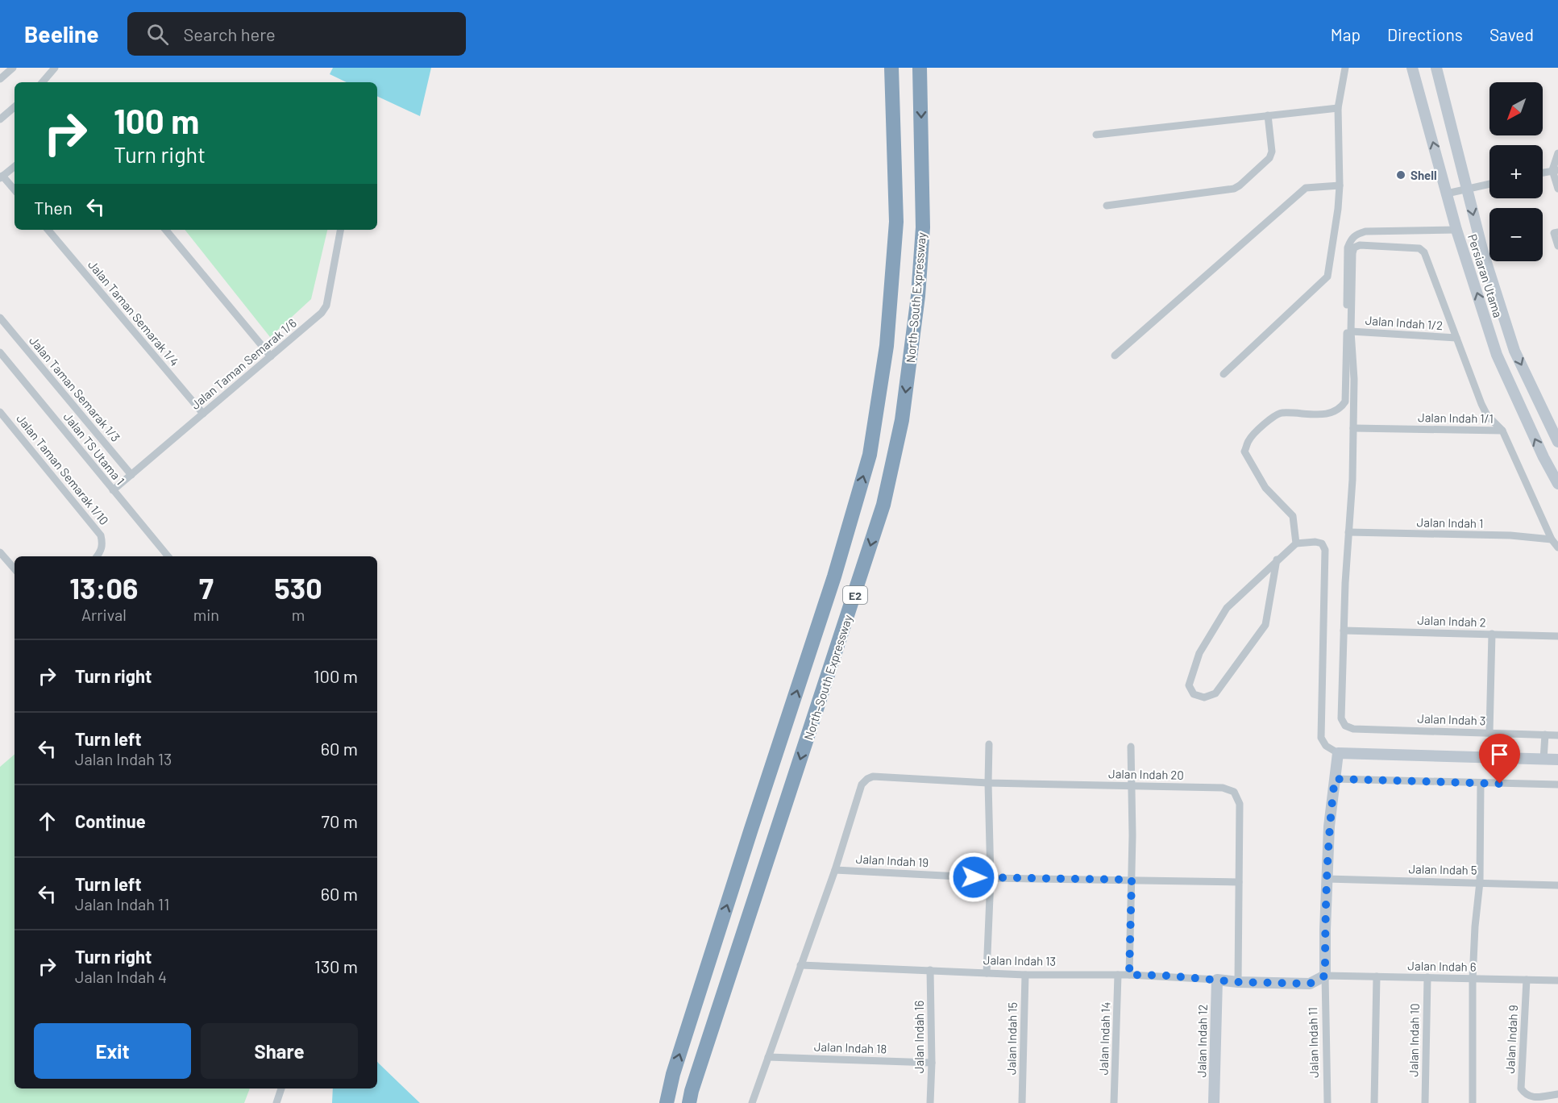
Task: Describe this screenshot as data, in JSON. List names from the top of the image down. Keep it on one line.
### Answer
{"streets":{"highway":["North–South Expressway","E2"],"main road":["Persiaran Utama","Jalan Indah 13","Jalan Indah 12","Jalan Indah 11"],"street":["Jalan Taman Semarak 1/4","Jalan Indah 1/2","Jalan Taman Semarak 1/6","Jalan Taman Semarak 1/3","Jalan Indah 1/1","Jalan TS Utama 1","Jalan Taman Semarak 1/10","Jalan Indah 1","Jalan Indah 2","Jalan Indah 3","Jalan Indah 20","Jalan Indah 19","Jalan Indah 5","Jalan Indah 6","Jalan Indah 16","Jalan Indah 15","Jalan Indah 14","Jalan Indah 9","Jalan Indah 10","Jalan Indah 18"]},"crossings":[["Jalan Taman Semarak 1/4","Jalan Taman Semarak 1/6"],["Jalan Taman Semarak 1/6","Jalan Taman Semarak 1/3"],["Jalan Taman Semarak 1/6","Jalan TS Utama 1"],["Jalan Indah 1/1","Jalan Indah 1"],["Jalan Indah 2","Jalan Indah 3"],["Jalan Indah 20","Jalan Indah 19"],["Jalan Indah 20","Jalan Indah 13"],["Jalan Indah 5","Jalan Indah 11"],["Jalan Indah 13","Jalan Indah 6"],["Jalan Indah 13","Jalan Indah 16"],["Jalan Indah 13","Jalan Indah 15"],["Jalan Indah 13","Jalan Indah 14"],["Jalan Indah 13","Jalan Indah 12"],["Jalan Indah 13","Jalan Indah 11"],["Jalan Indah 6","Jalan Indah 9"],["Jalan Indah 6","Jalan Indah 10"],["Jalan Indah 6","Jalan Indah 11"],["Jalan Indah 16","Jalan Indah 18"]],"places":["Shell"],"north":"bottom left","page":{"header":"Beeline","search":"Search here","nav":["Map","Directions","Saved"],"map_buttons":["+","−"],"turn":["100 m","Turn right"],"then":"Then","eta":["13:06","Arrival","7","min","530","m"],"list":[{"name":"Turn right","value":"100 m"},{"name":"Turn left","note":"Jalan Indah 13","value":"60 m"},{"name":"Continue","value":"70 m"},{"name":"Turn left","note":"Jalan Indah 11","value":"60 m"},{"name":"Turn right","note":"Jalan Indah 4","value":"130 m"}],"buttons":["Exit","Share"]}}
